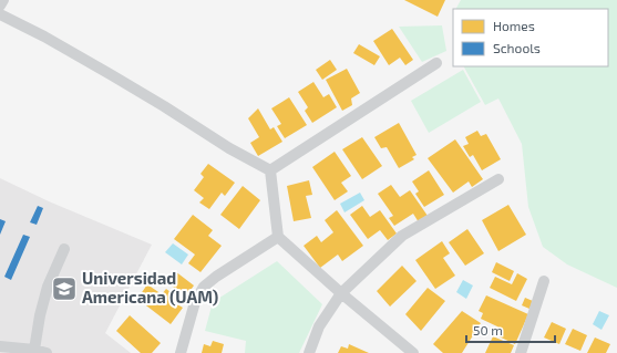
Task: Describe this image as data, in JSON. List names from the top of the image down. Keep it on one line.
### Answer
{"places":{"school or university":["Universidad Americana (UAM)"]},"legend":["Homes","Schools"],"scale_bar":"50 m"}
